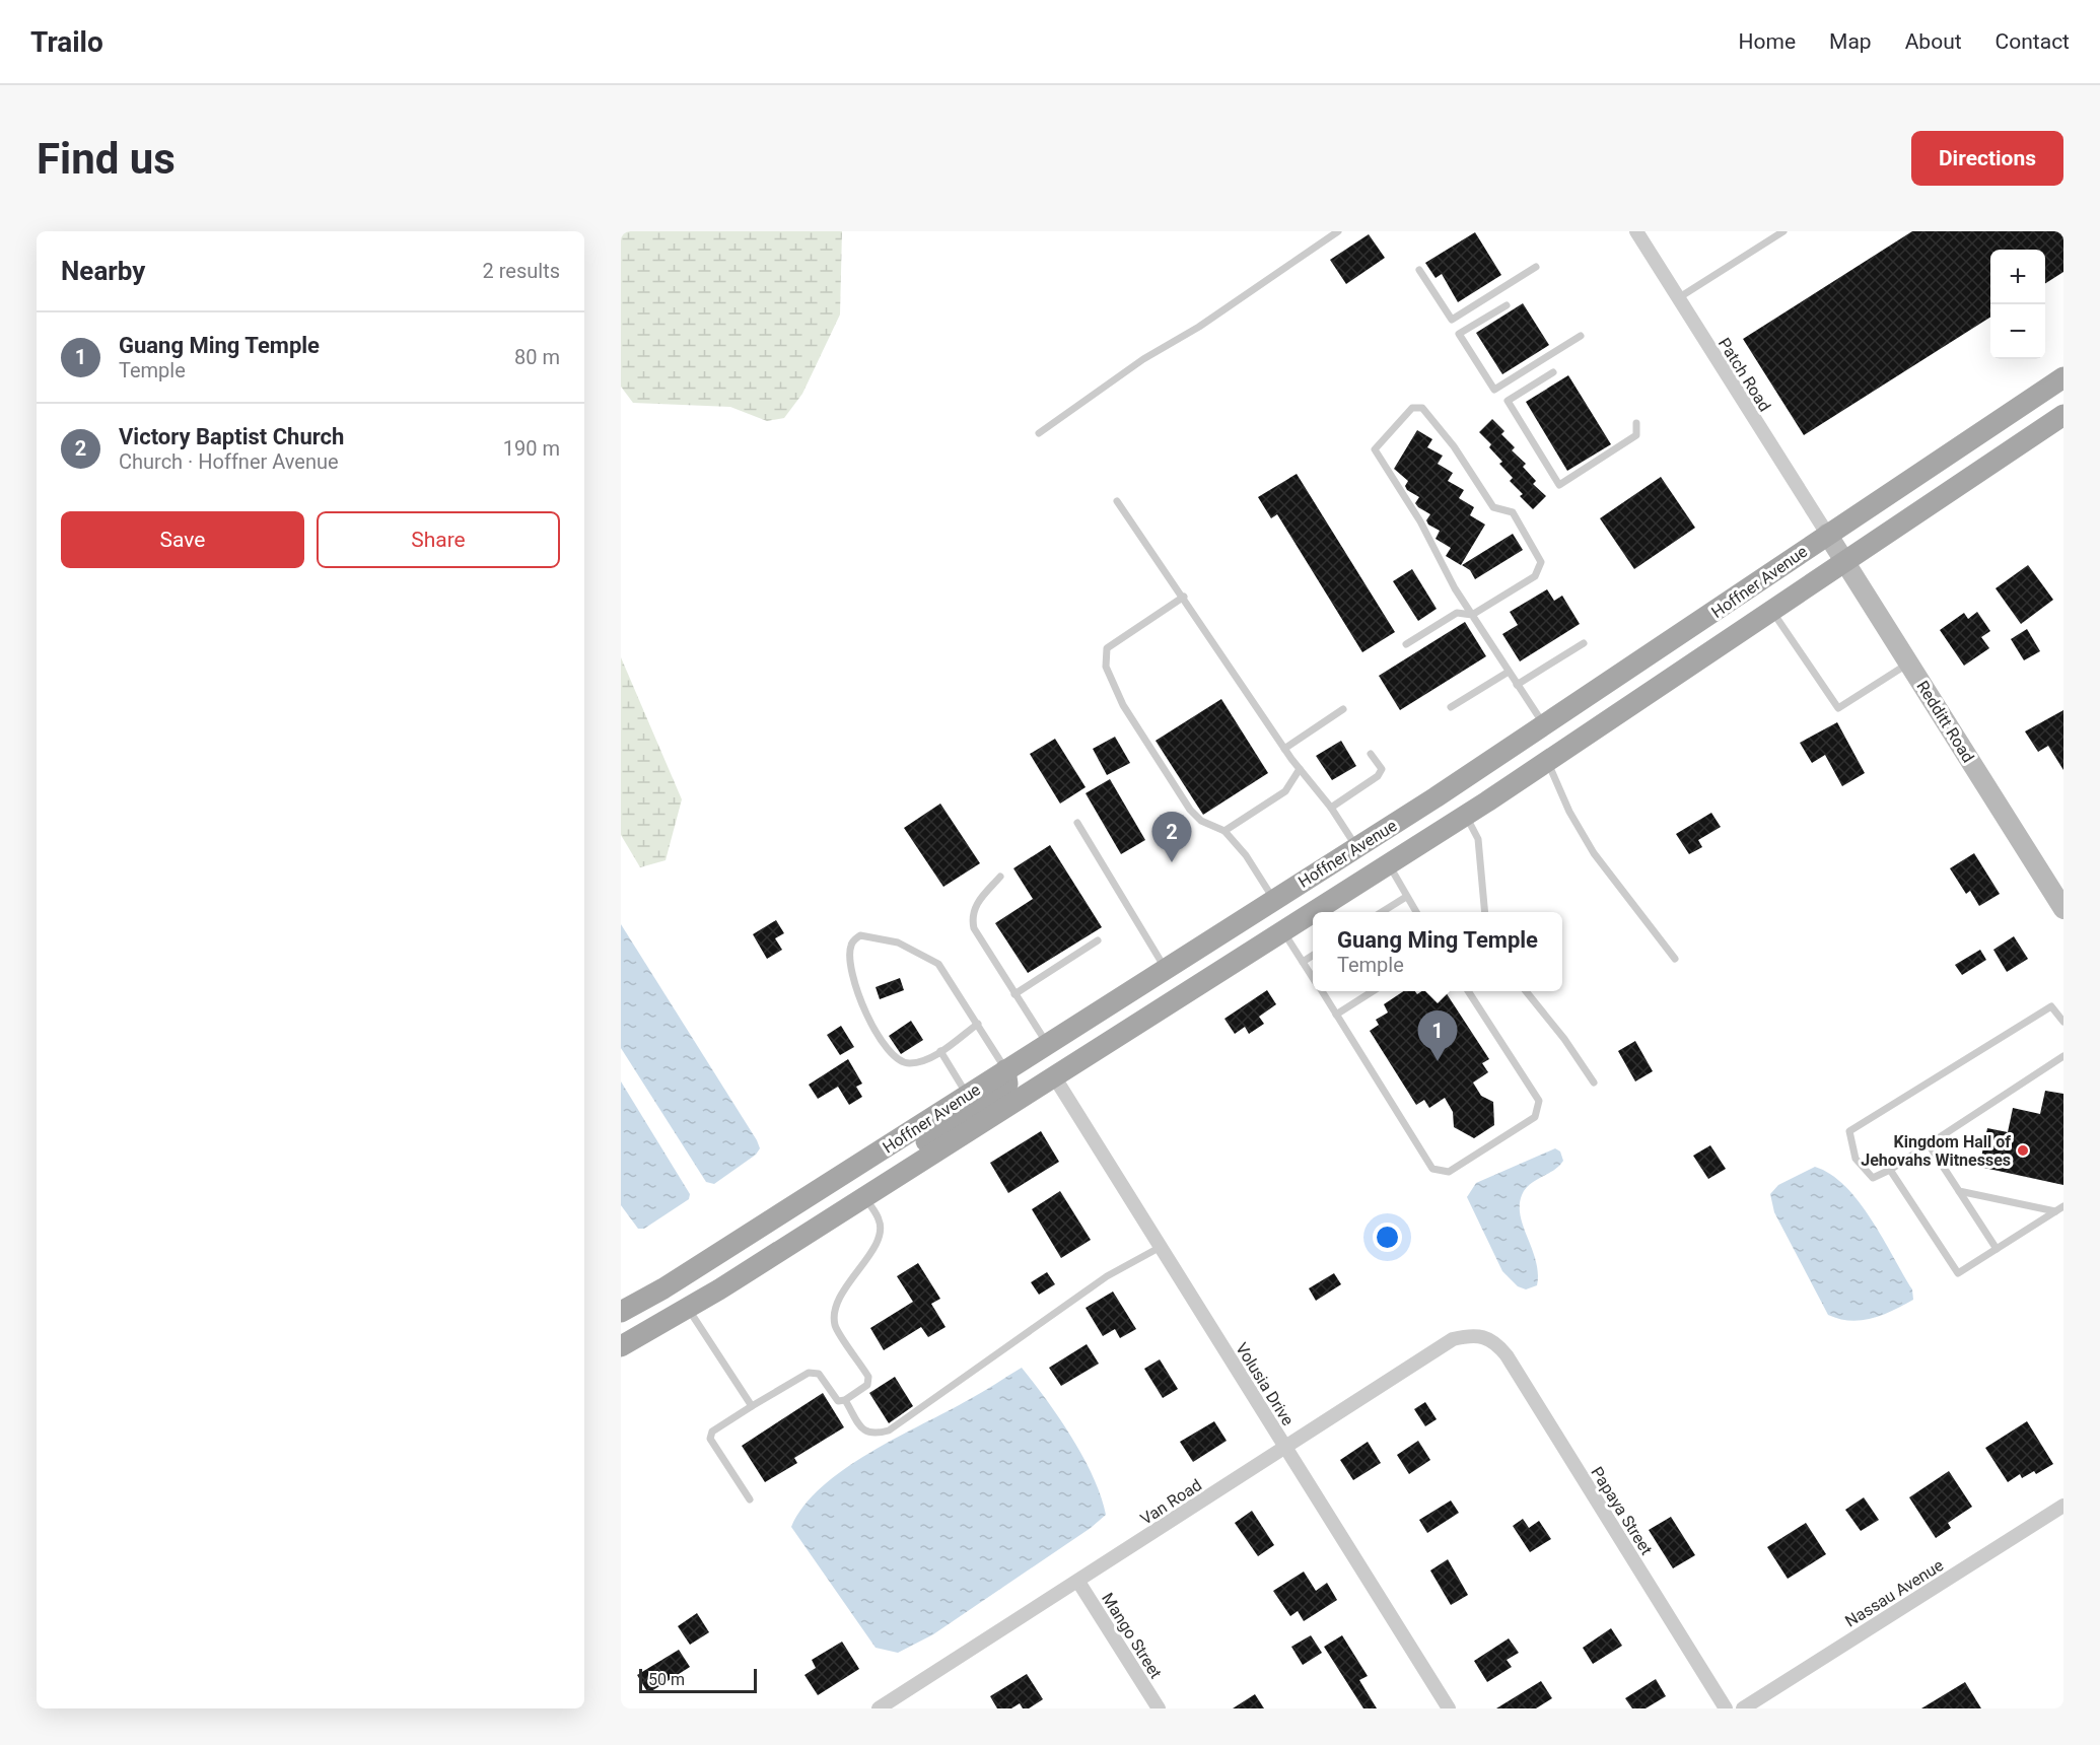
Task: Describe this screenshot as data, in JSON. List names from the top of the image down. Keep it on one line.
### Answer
{"streets":{"main road":["Hoffner Avenue"],"street":["Patch Road","Redditt Road","Volusia Drive","Van Road","Papaya Street","Nassau Avenue","Mango Street"]},"crossings":[["Patch Road","Hoffner Avenue"],["Patch Road","Redditt Road"],["Hoffner Avenue","Redditt Road"],["Hoffner Avenue","Volusia Drive"],["Volusia Drive","Van Road"],["Van Road","Papaya Street"],["Van Road","Mango Street"]],"places":["Kingdom Hall of Jehovahs Witnesses"],"scale_bar":"50 m","page":{"header":"Trailo","nav":["Home","Map","About","Contact"],"buttons":["Directions",["Save","Share"]],"title":"Find us","heading":["Nearby","2 results"],"map_buttons":["+","−"],"list":[{"mark":"1","name":"Guang Ming Temple","note":"Temple","value":"80 m"},{"mark":"2","name":"Victory Baptist Church","note":"Church · Hoffner Avenue","value":"190 m"}],"pins":["2","1"],"popup":["Guang Ming Temple","Temple"],"scale":"50 m"}}
